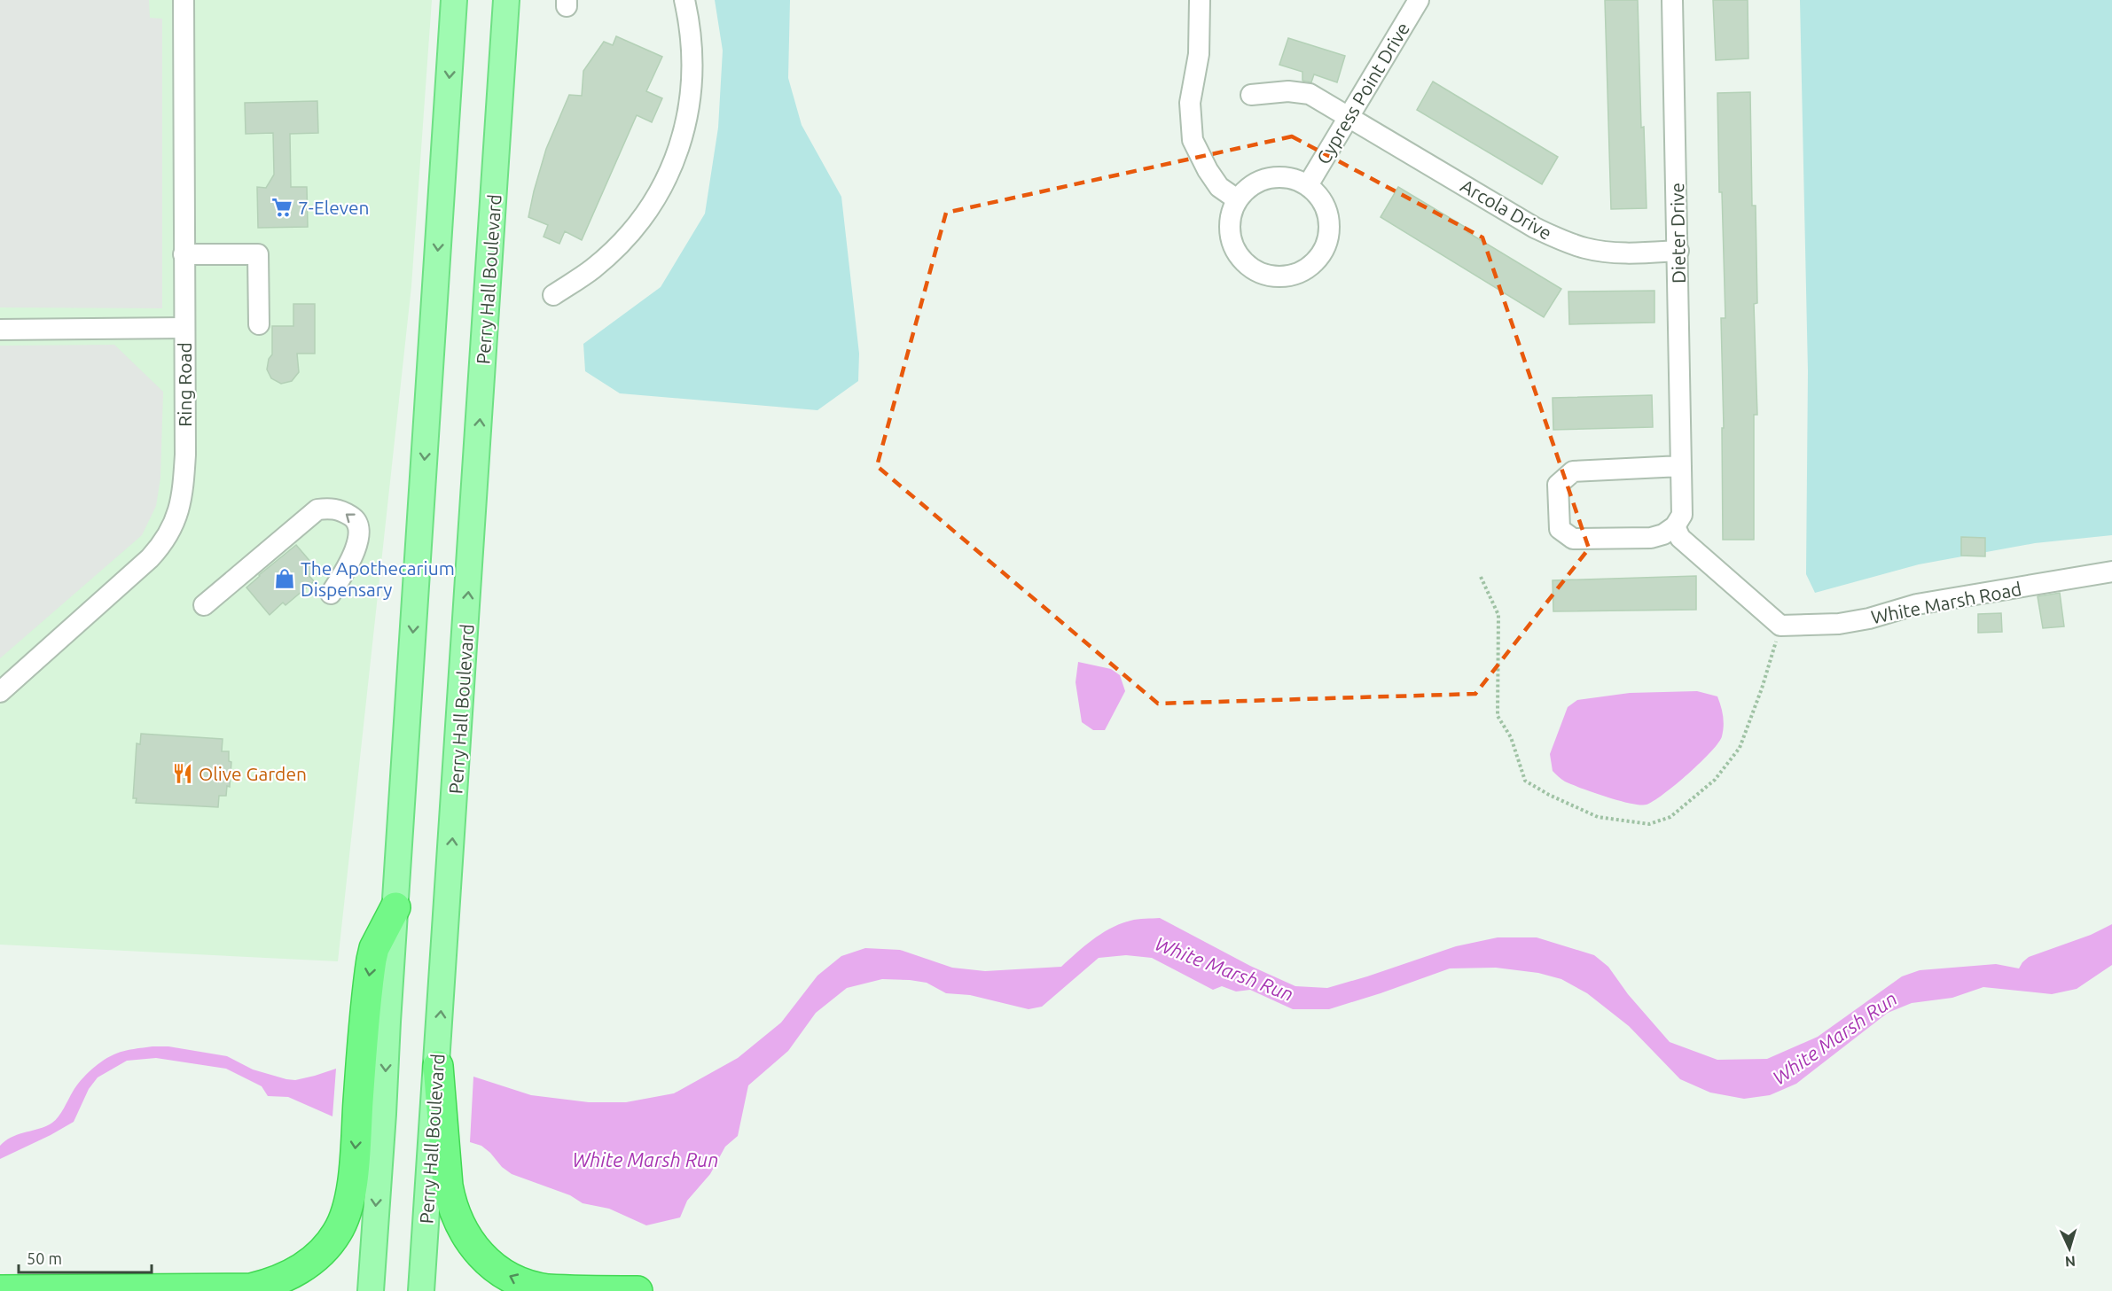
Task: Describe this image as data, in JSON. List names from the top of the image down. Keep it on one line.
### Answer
{"streets":{"main road":["Perry Hall Boulevard"],"street":["Cypress Point Drive","Arcola Drive","Dieter Drive","Ring Road","White Marsh Road"]},"crossings":[["Cypress Point Drive","Arcola Drive"],["Arcola Drive","Dieter Drive"]],"water":["White Marsh Run"],"places":{"supermarket":["7-Eleven"],"shop":["The Apothecarium Dispensary"],"restaurant":["Olive Garden"]},"scale_bar":"50 m","north":"bottom"}
